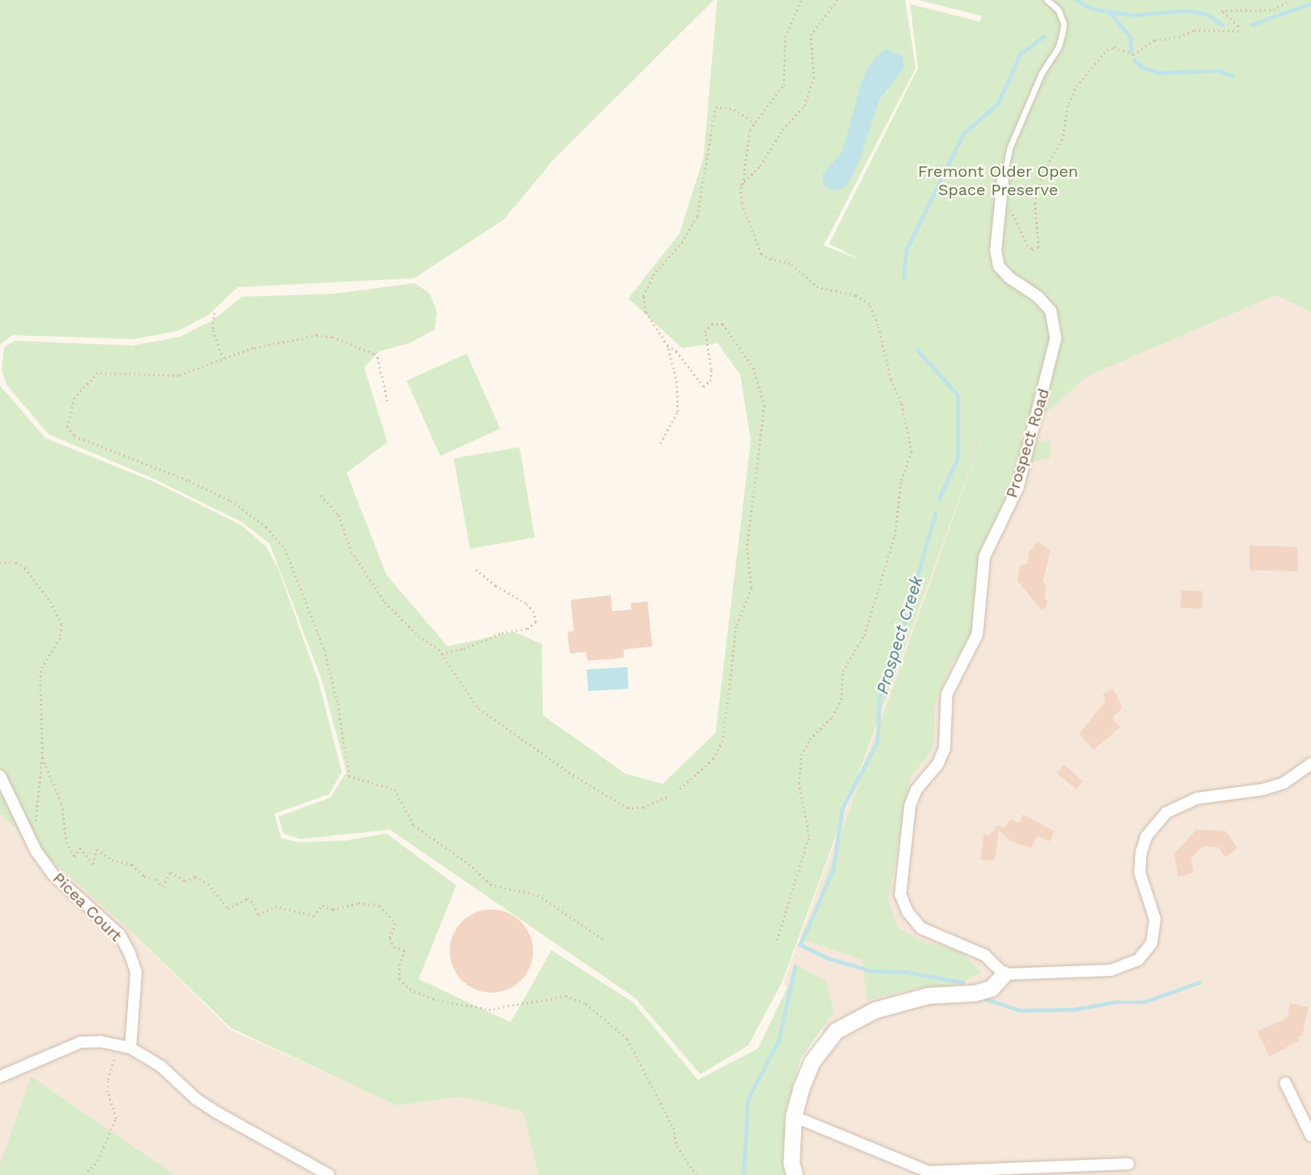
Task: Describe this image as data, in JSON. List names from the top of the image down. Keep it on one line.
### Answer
{"streets":{"street":["Prospect Road","Picea Court"]},"water":["Prospect Creek"],"parks":["Fremont Older Open Space Preserve"]}
